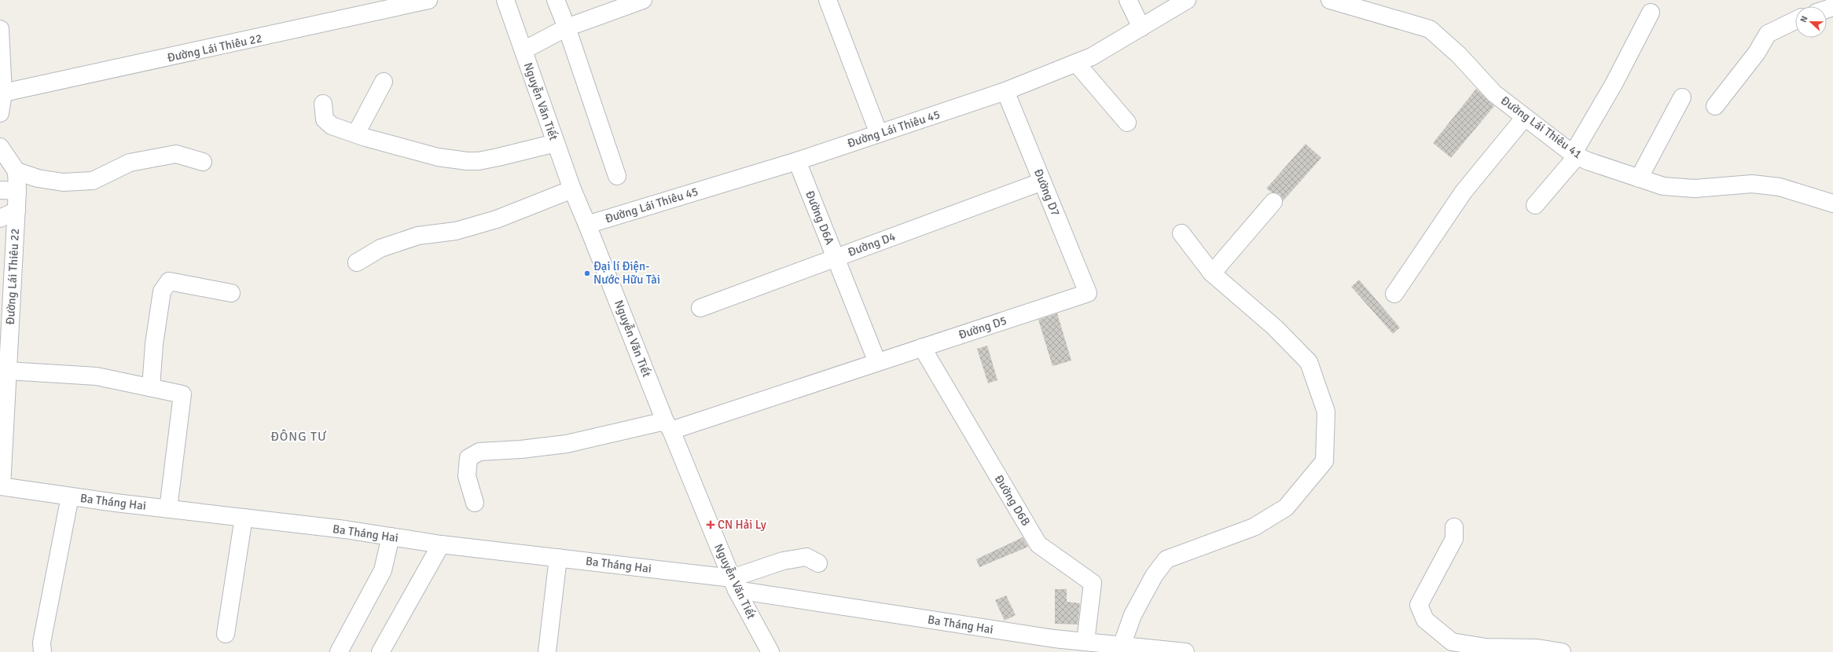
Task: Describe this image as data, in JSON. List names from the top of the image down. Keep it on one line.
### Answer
{"streets":{"street":["Đường Lái Thiêu 22","Nguyễn Văn Tiết","Đường Lái Thiêu 41","Đường Lái Thiêu 45","Đường D7","Đường D6A","Đường D4","Đường D5","Đường D6B","Ba Tháng Hai"]},"crossings":[["Đường Lái Thiêu 22","Ba Tháng Hai"],["Nguyễn Văn Tiết","Đường Lái Thiêu 45"],["Nguyễn Văn Tiết","Đường D5"],["Nguyễn Văn Tiết","Ba Tháng Hai"],["Đường Lái Thiêu 45","Đường D7"],["Đường Lái Thiêu 45","Đường D6A"],["Đường D7","Đường D4"],["Đường D7","Đường D5"],["Đường D6A","Đường D4"],["Đường D6A","Đường D5"],["Đường D5","Đường D6B"],["Đường D6B","Ba Tháng Hai"]],"districts":["ĐÔNG TƯ"],"places":{"other":["Đại lí Điện- Nước Hữu Tài"],"health":["CN Hải Ly"]},"north":"left"}
